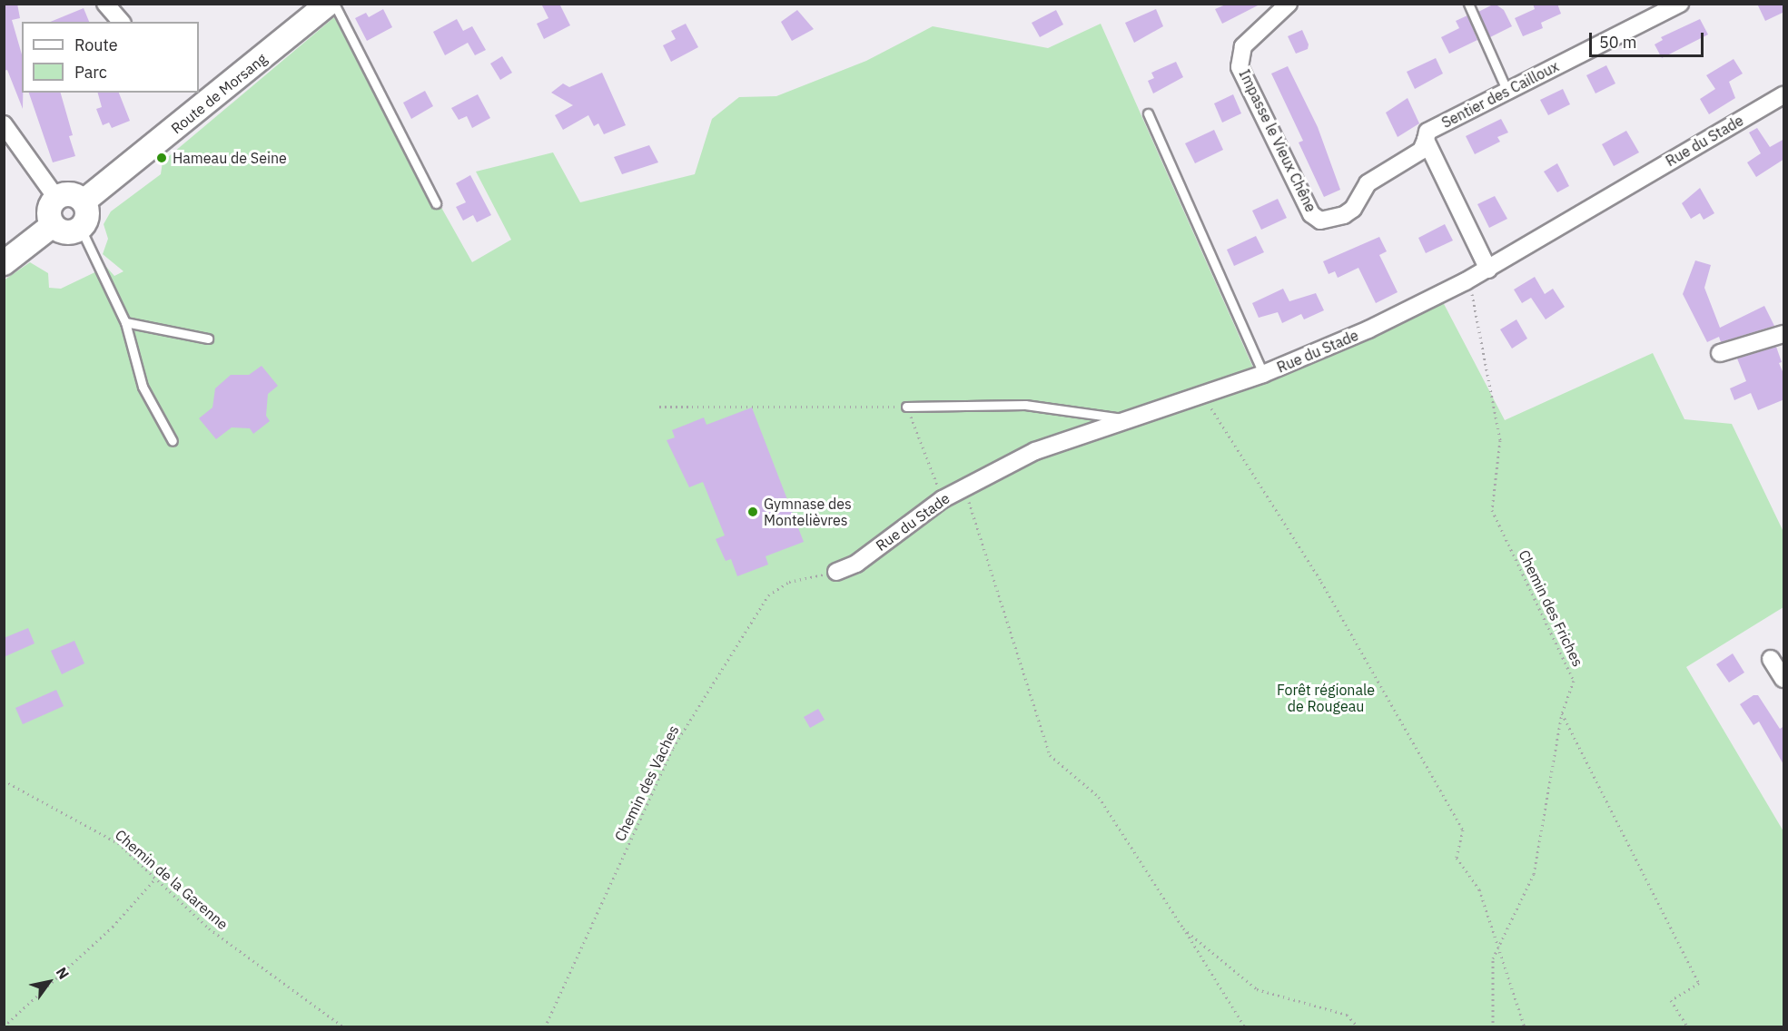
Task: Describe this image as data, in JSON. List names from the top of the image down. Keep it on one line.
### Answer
{"streets":{"street":["Route de Morsang","Sentier des Cailloux","Impasse le Vieux Chêne","Rue du Stade"],"path":["Chemin des Friches","Chemin des Vaches","Chemin de la Garenne"]},"crossings":[["Sentier des Cailloux","Impasse le Vieux Chêne"],["Rue du Stade","Chemin des Friches"],["Rue du Stade","Chemin des Vaches"]],"parks":["Forêt régionale de Rougeau"],"places":["Hameau de Seine","Gymnase des Montelièvres"],"legend":["Route","Parc"],"scale_bar":"50 m","north":"top right"}
